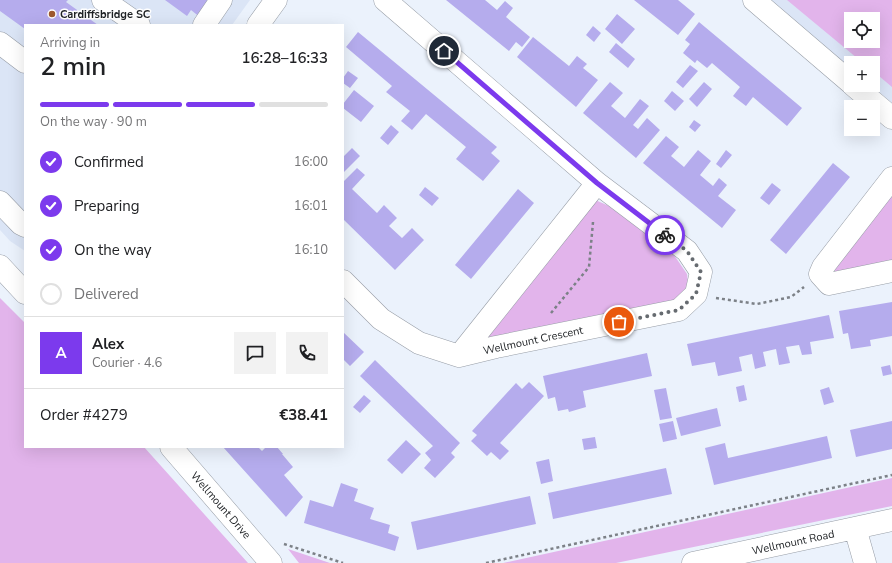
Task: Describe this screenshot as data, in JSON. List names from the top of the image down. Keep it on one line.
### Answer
{"streets":{"street":["Wellmount Crescent","Wellmount Drive","Wellmount Road"]},"places":["Cardiffsbridge SC"],"page":{"map_buttons":["+","−"],"heading":["2 min","Arriving in","16:28–16:33"],"panel":["Alex","Courier · 4.6","Order #4279","€38.41"],"bar":"On the way · 90 m","list":[["Confirmed","16:00"],["Preparing","16:01"],["On the way","16:10"],"Delivered"],"round":"A"}}
